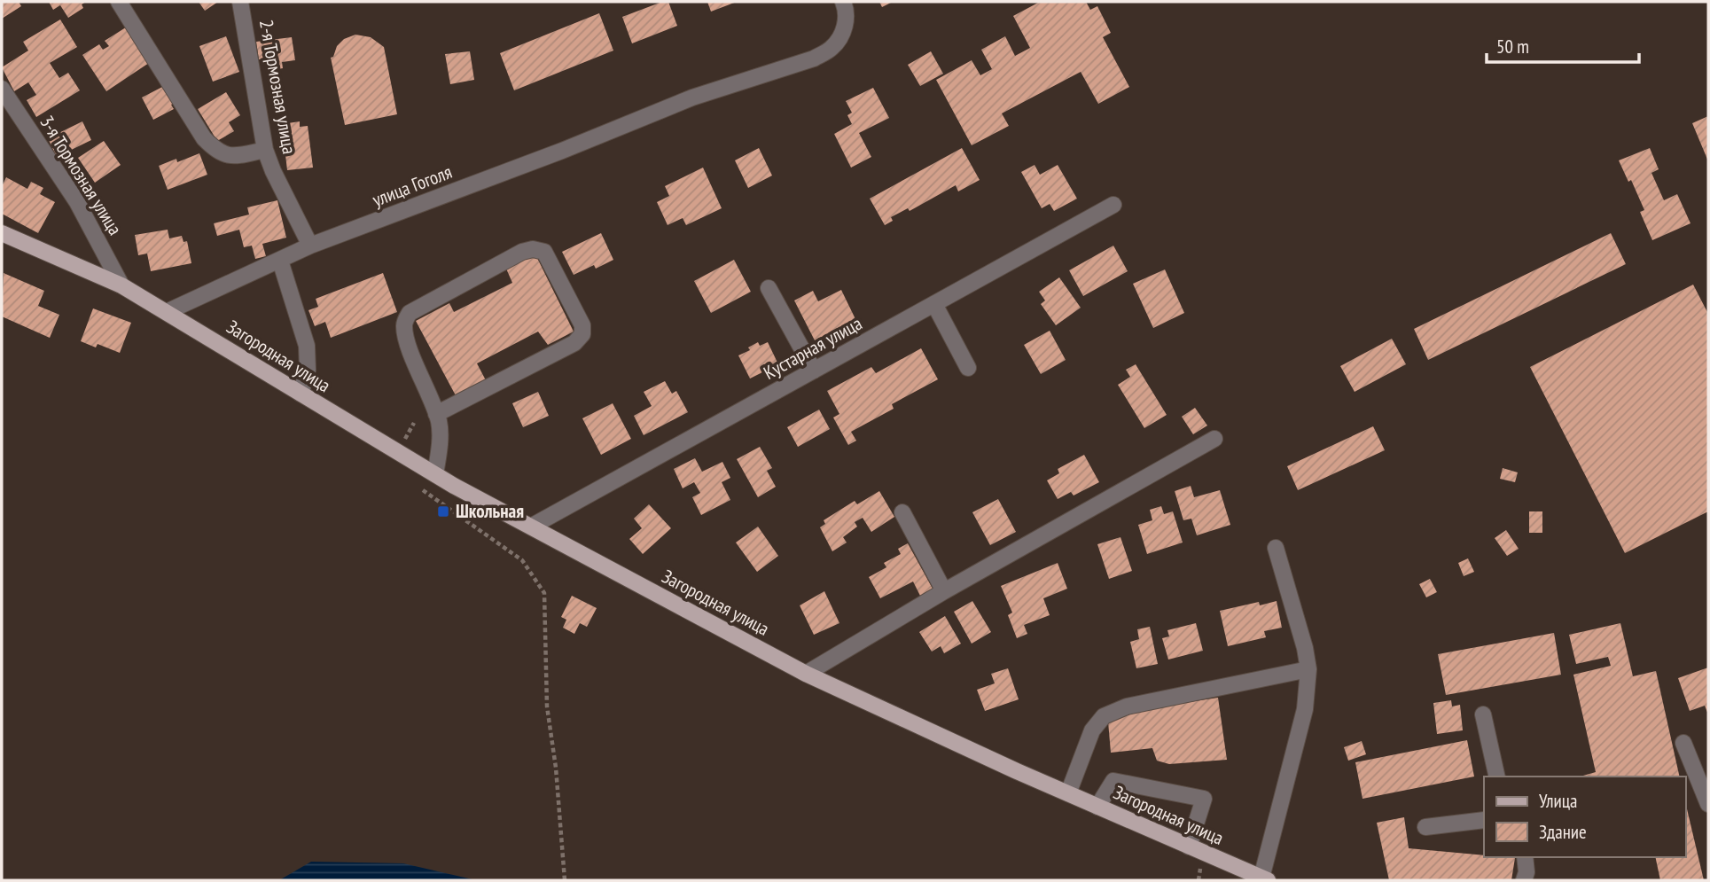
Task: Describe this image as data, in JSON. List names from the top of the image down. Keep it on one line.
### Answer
{"streets":{"main road":["Загородная улица"],"street":["2-я Тормозная улица","3-я Тормозная улица","улица Гоголя","Кустарная улица"]},"crossings":[["2-я Тормозная улица","улица Гоголя"],["улица Гоголя","Загородная улица"],["Кустарная улица","Загородная улица"]],"places":{"transit":["Школьная"]},"legend":["Улица","Здание"],"scale_bar":"50 m"}
